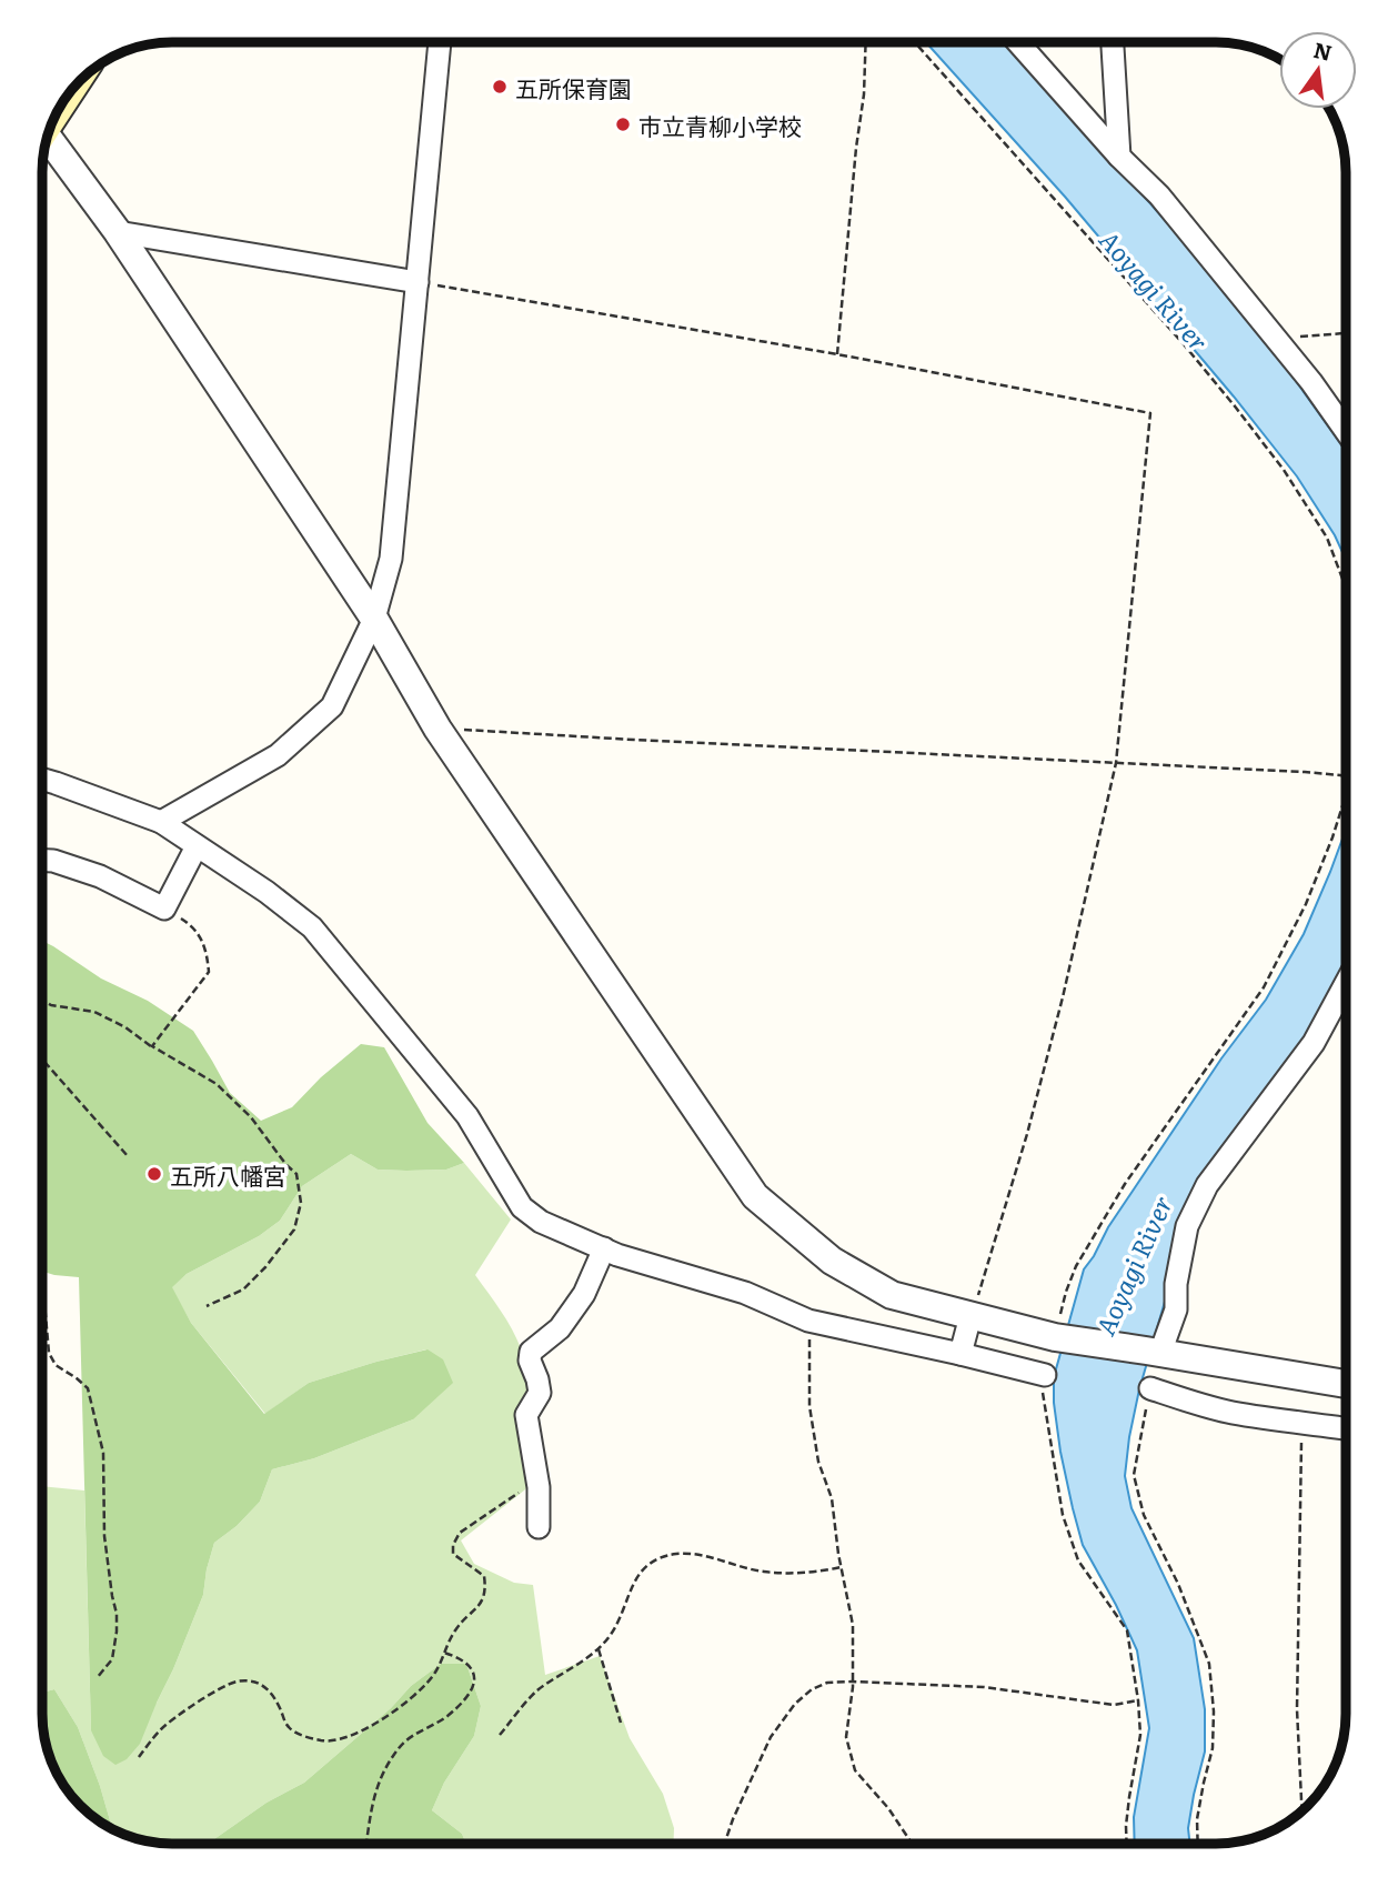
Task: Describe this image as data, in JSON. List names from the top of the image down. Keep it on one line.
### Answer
{"water":["Aoyagi River"],"places":["五所保育園","市立青柳小学校","五所八幡宮"],"north":"top"}
